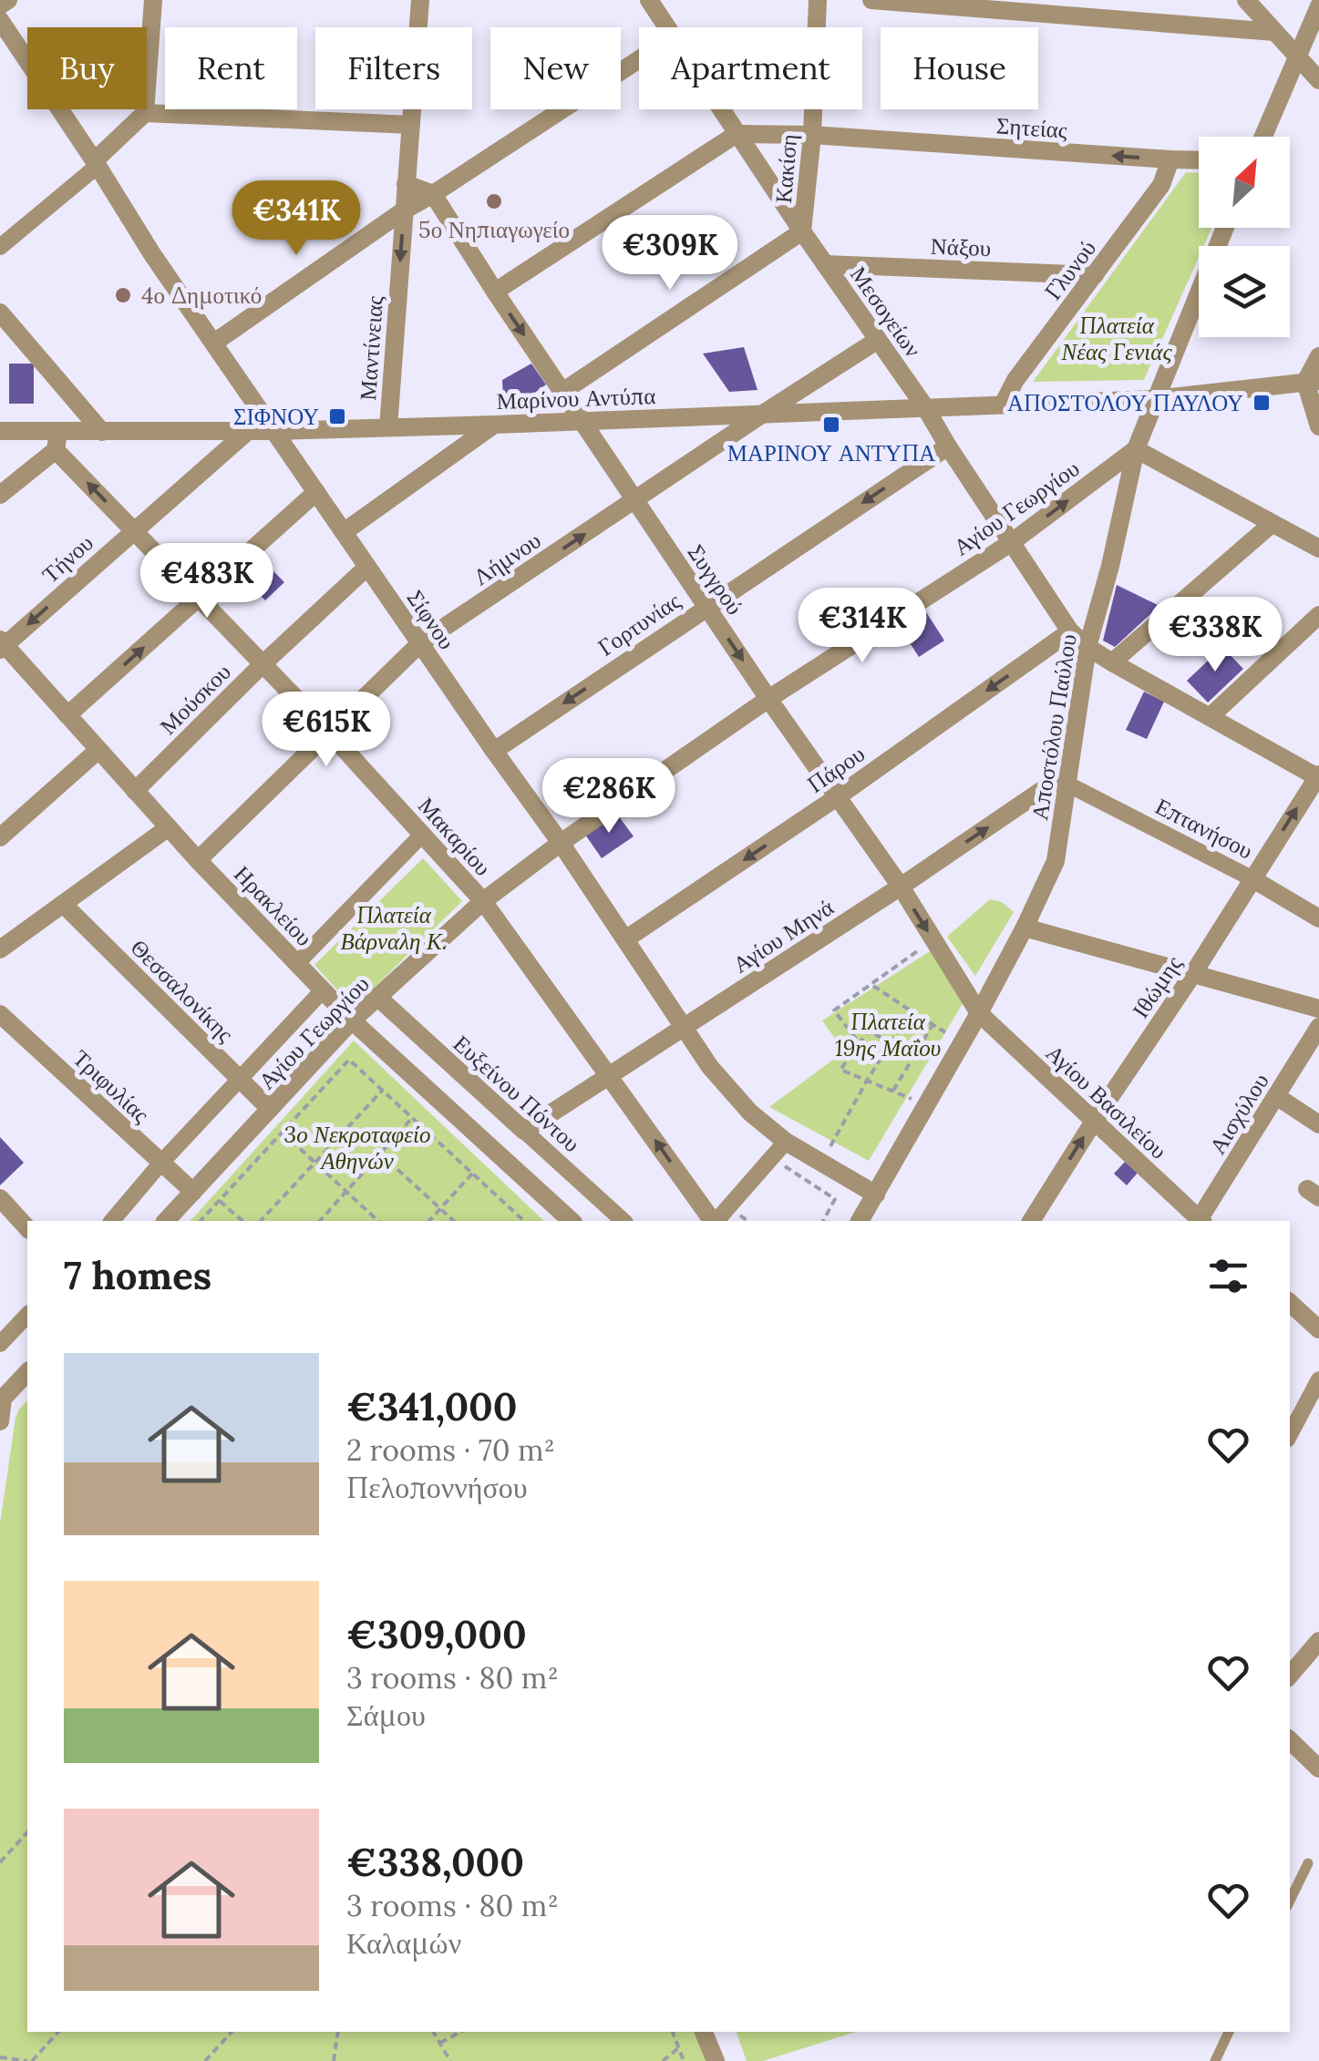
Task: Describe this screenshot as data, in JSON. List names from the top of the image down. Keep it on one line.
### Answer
{"streets":{"street":["Σητείας","Κακίση","Νάξου","Γλυνού","Μεσογείων","Μαντίνειας","Μαρίνου Αντύπα","Αγίου Γεωργίου","Τήνου","Λήμνου","Συγγρού","Σίφνου","Γορτυνίας","Μούσκου","Αποστόλου Παύλου","Πάρου","Επτανήσου","Μακαρίου","Ηρακλείου","Αγίου Μηνά","Ιθώμης","Θεσσαλονίκης","Τριφυλίας","Ευξείνου Πόντου","Αγίου Βασιλείου","Αισχύλου"]},"crossings":[["Σητείας","Κακίση"],["Σητείας","Γλυνού"],["Σητείας","Μεσογείων"],["Κακίση","Μεσογείων"],["Νάξου","Γλυνού"],["Νάξου","Μεσογείων"],["Γλυνού","Μαρίνου Αντύπα"],["Μεσογείων","Μαρίνου Αντύπα"],["Μεσογείων","Αγίου Γεωργίου"],["Μεσογείων","Λήμνου"],["Μεσογείων","Γορτυνίας"],["Μεσογείων","Αποστόλου Παύλου"],["Μεσογείων","Πάρου"],["Μεσογείων","Ιθώμης"],["Μαντίνειας","Μαρίνου Αντύπα"],["Μαρίνου Αντύπα","Τήνου"],["Μαρίνου Αντύπα","Λήμνου"],["Μαρίνου Αντύπα","Συγγρού"],["Μαρίνου Αντύπα","Σίφνου"],["Μαρίνου Αντύπα","Αποστόλου Παύλου"],["Μαρίνου Αντύπα","Μακαρίου"],["Αγίου Γεωργίου","Συγγρού"],["Αγίου Γεωργίου","Σίφνου"],["Αγίου Γεωργίου","Αποστόλου Παύλου"],["Αγίου Γεωργίου","Μακαρίου"],["Αγίου Γεωργίου","Ηρακλείου"],["Αγίου Γεωργίου","Θεσσαλονίκης"],["Αγίου Γεωργίου","Τριφυλίας"],["Αγίου Γεωργίου","Ευξείνου Πόντου"],["Τήνου","Μακαρίου"],["Τήνου","Ηρακλείου"],["Λήμνου","Συγγρού"],["Λήμνου","Σίφνου"],["Λήμνου","Μακαρίου"],["Λήμνου","Ηρακλείου"],["Συγγρού","Γορτυνίας"],["Συγγρού","Αποστόλου Παύλου"],["Συγγρού","Πάρου"],["Συγγρού","Αγίου Μηνά"],["Συγγρού","Αγίου Βασιλείου"],["Σίφνου","Γορτυνίας"],["Σίφνου","Μούσκου"],["Σίφνου","Αποστόλου Παύλου"],["Σίφνου","Πάρου"],["Σίφνου","Αγίου Μηνά"],["Μούσκου","Μακαρίου"],["Μούσκου","Ηρακλείου"],["Αποστόλου Παύλου","Επτανήσου"],["Αποστόλου Παύλου","Αγίου Μηνά"],["Αποστόλου Παύλου","Αγίου Βασιλείου"],["Επτανήσου","Αγίου Μηνά"],["Επτανήσου","Ιθώμης"],["Μακαρίου","Αγίου Μηνά"],["Αγίου Μηνά","Ευξείνου Πόντου"],["Ιθώμης","Αγίου Βασιλείου"]],"one_way":["Μαντίνειας","Γορτυνίας","Πάρου","Ιθώμης"],"parks":["Πλατεία Νέας Γενιάς","Πλατεία Βάρναλη Κ.","Πλατεία 19ης Μαΐου","3ο Νεκροταφείο Αθηνών"],"places":{"other":["5ο Νηπιαγωγείο","4ο Δημοτικό"],"transit":["ΑΠΟΣΤΟΛΟΥ ΠΑΥΛΟΥ","ΣΙΦΝΟΥ","ΜΑΡΙΝΟΥ ΑΝΤΥΠΑ"]},"north":"top right","page":{"chip":["Buy","Rent","Filters","New","Apartment","House"],"price":["€341K","€309K","€483K","€314K","€338K","€615K","€286K"],"heading":"7 homes","list":[{"name":"€341,000","note":"2 rooms · 70 m² · Πελοποννήσου"},{"name":"€309,000","note":"3 rooms · 80 m² · Σάμου"},{"name":"€338,000","note":"3 rooms · 80 m² · Καλαμών"}]}}
